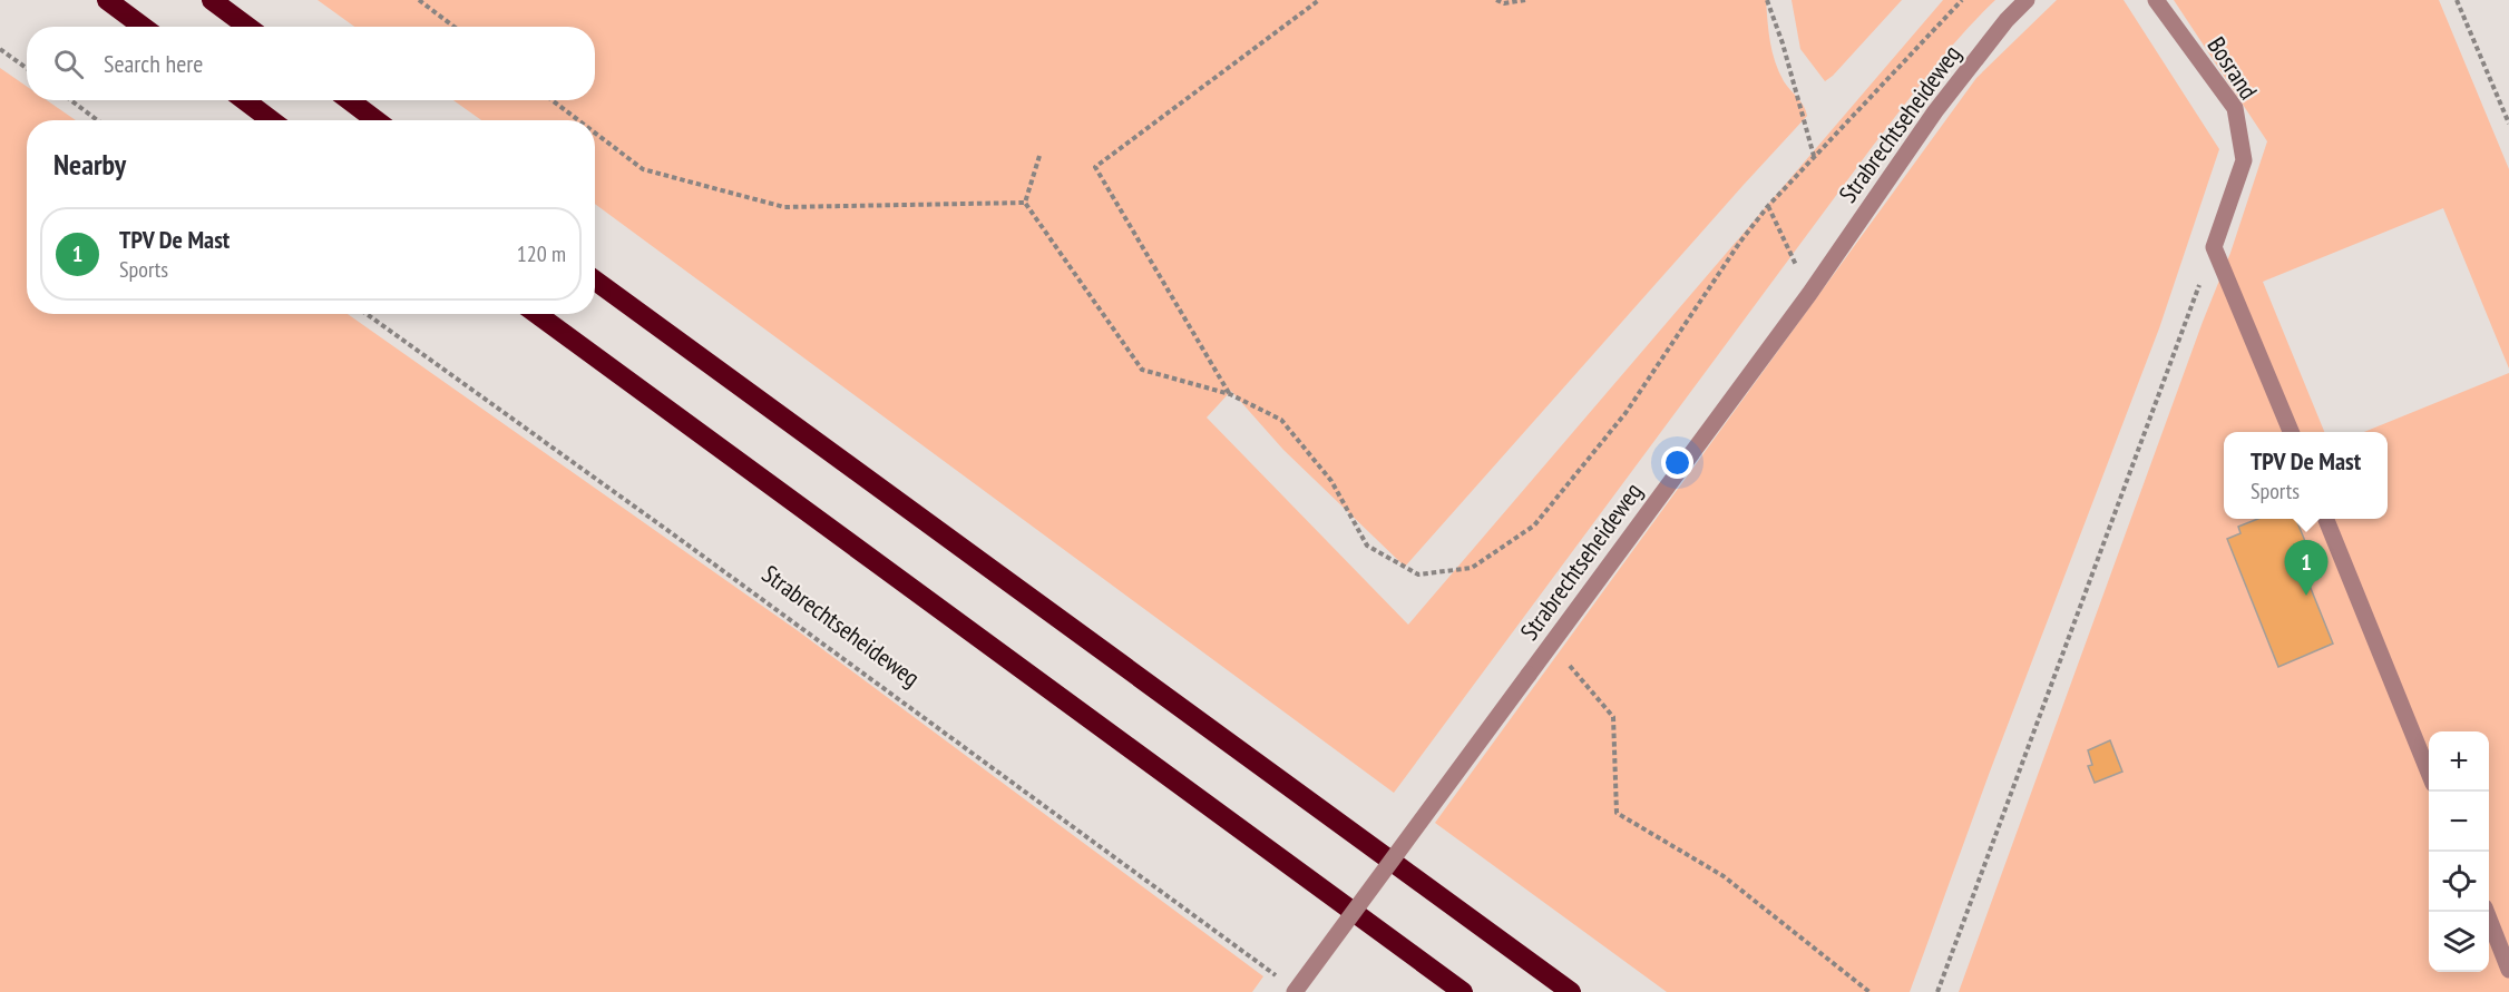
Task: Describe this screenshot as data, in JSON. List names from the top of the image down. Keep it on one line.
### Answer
{"streets":{"street":["Bosrand","Strabrechtseheideweg"]},"page":{"search":"Search here","heading":"Nearby","list":[{"mark":"1","name":"TPV De Mast","note":"Sports","value":"120 m"}],"popup":["TPV De Mast","Sports"],"pins":"1","map_buttons":["+","−"]}}
